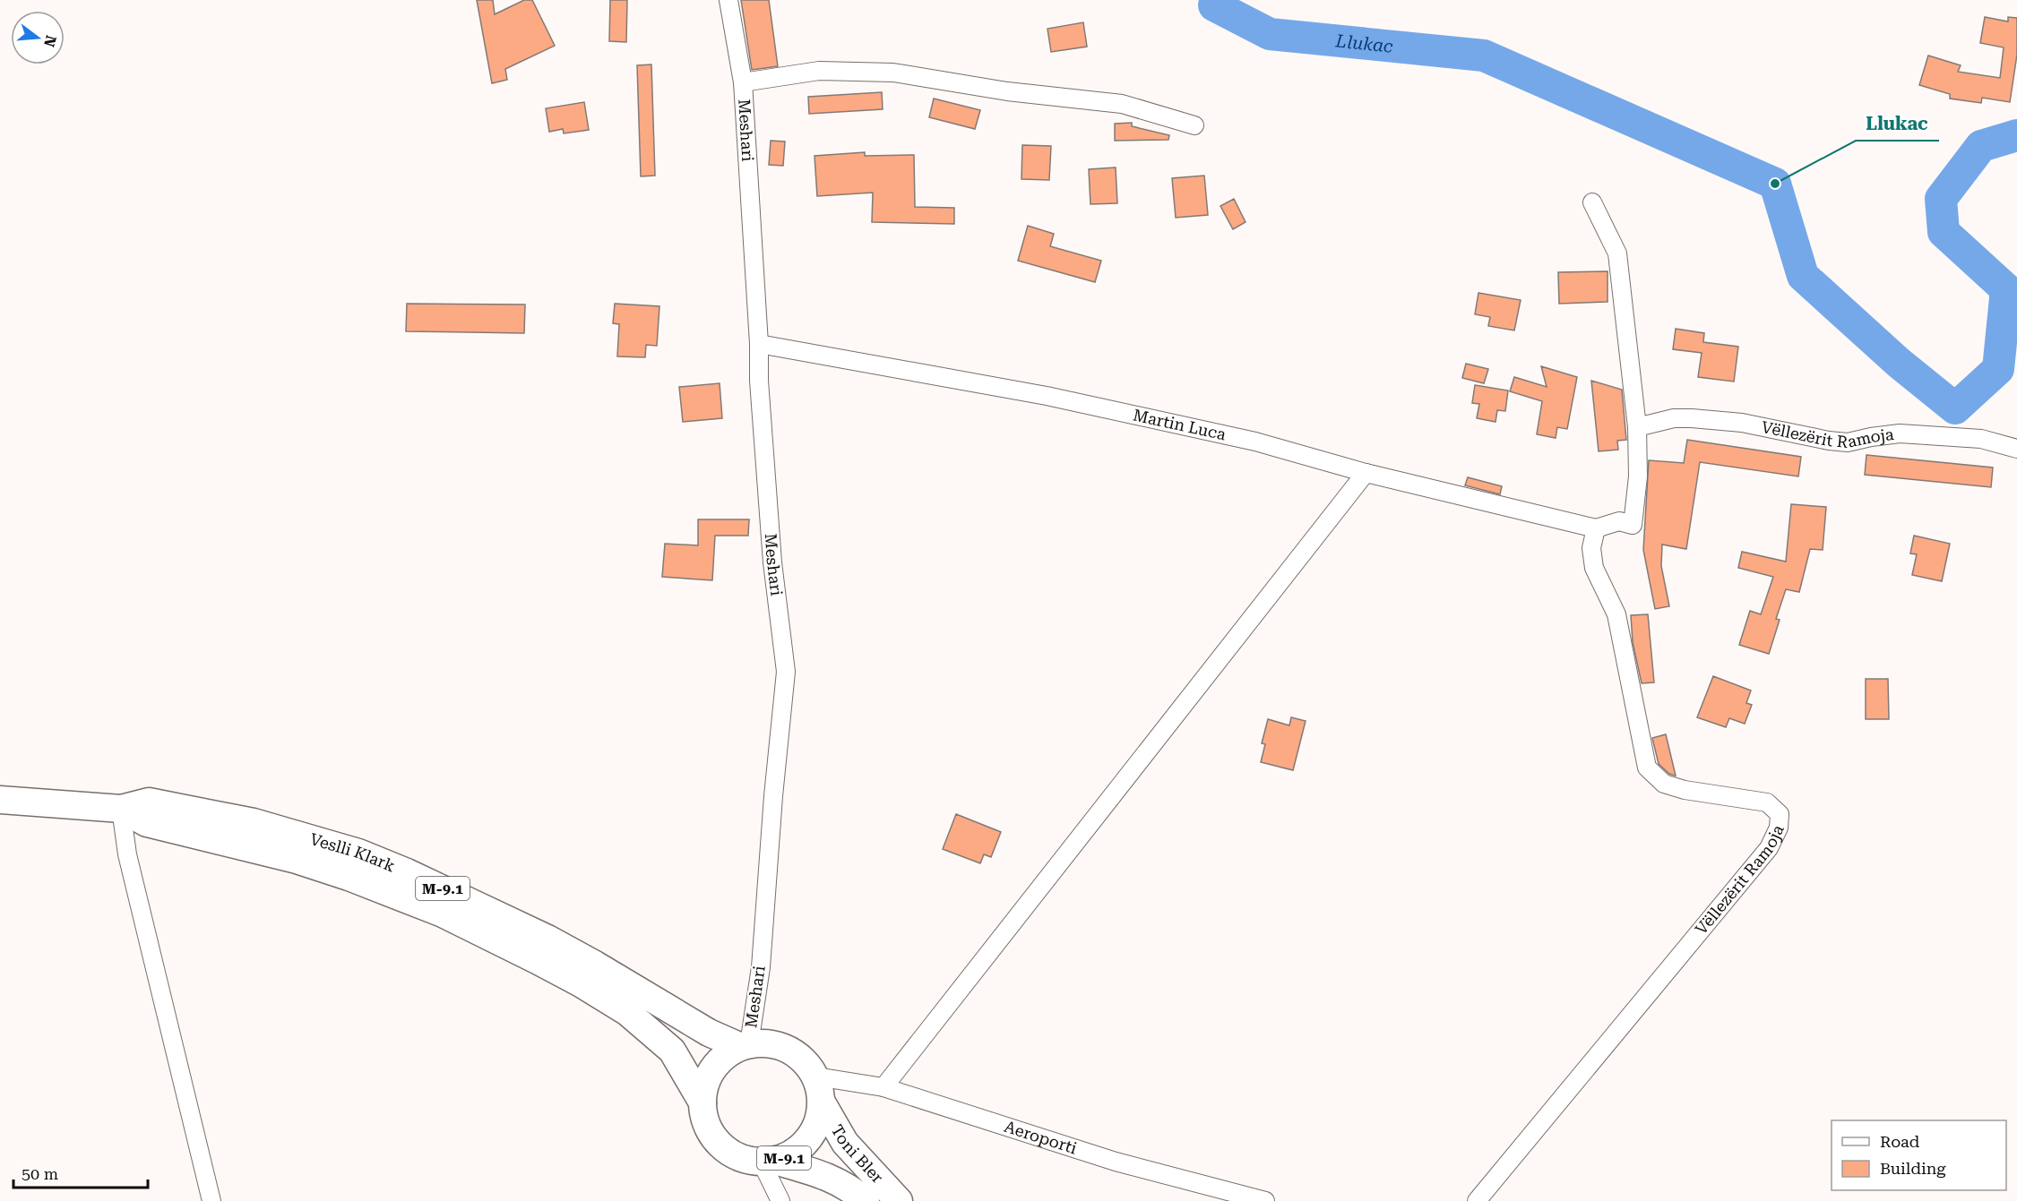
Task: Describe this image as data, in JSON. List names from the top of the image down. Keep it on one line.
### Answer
{"streets":{"main road":["Veslli Klark","M-9.1","Toni Bler"],"street":["Meshari","Martin Luca","Vëllezërit Ramoja","Aeroporti"]},"crossings":[["Meshari","Martin Luca"],["Meshari","Veslli Klark"],["Meshari","M-9.1"],["Meshari","Aeroporti"],["Meshari","Toni Bler"],["Martin Luca","Vëllezërit Ramoja"],["Veslli Klark","M-9.1"],["Veslli Klark","Aeroporti"],["Veslli Klark","Toni Bler"],["M-9.1","Aeroporti"],["M-9.1","Toni Bler"],["Aeroporti","Toni Bler"]],"water":["Llukac"],"places":["Llukac"],"legend":["Road","Building"],"scale_bar":"50 m","north":"right"}
